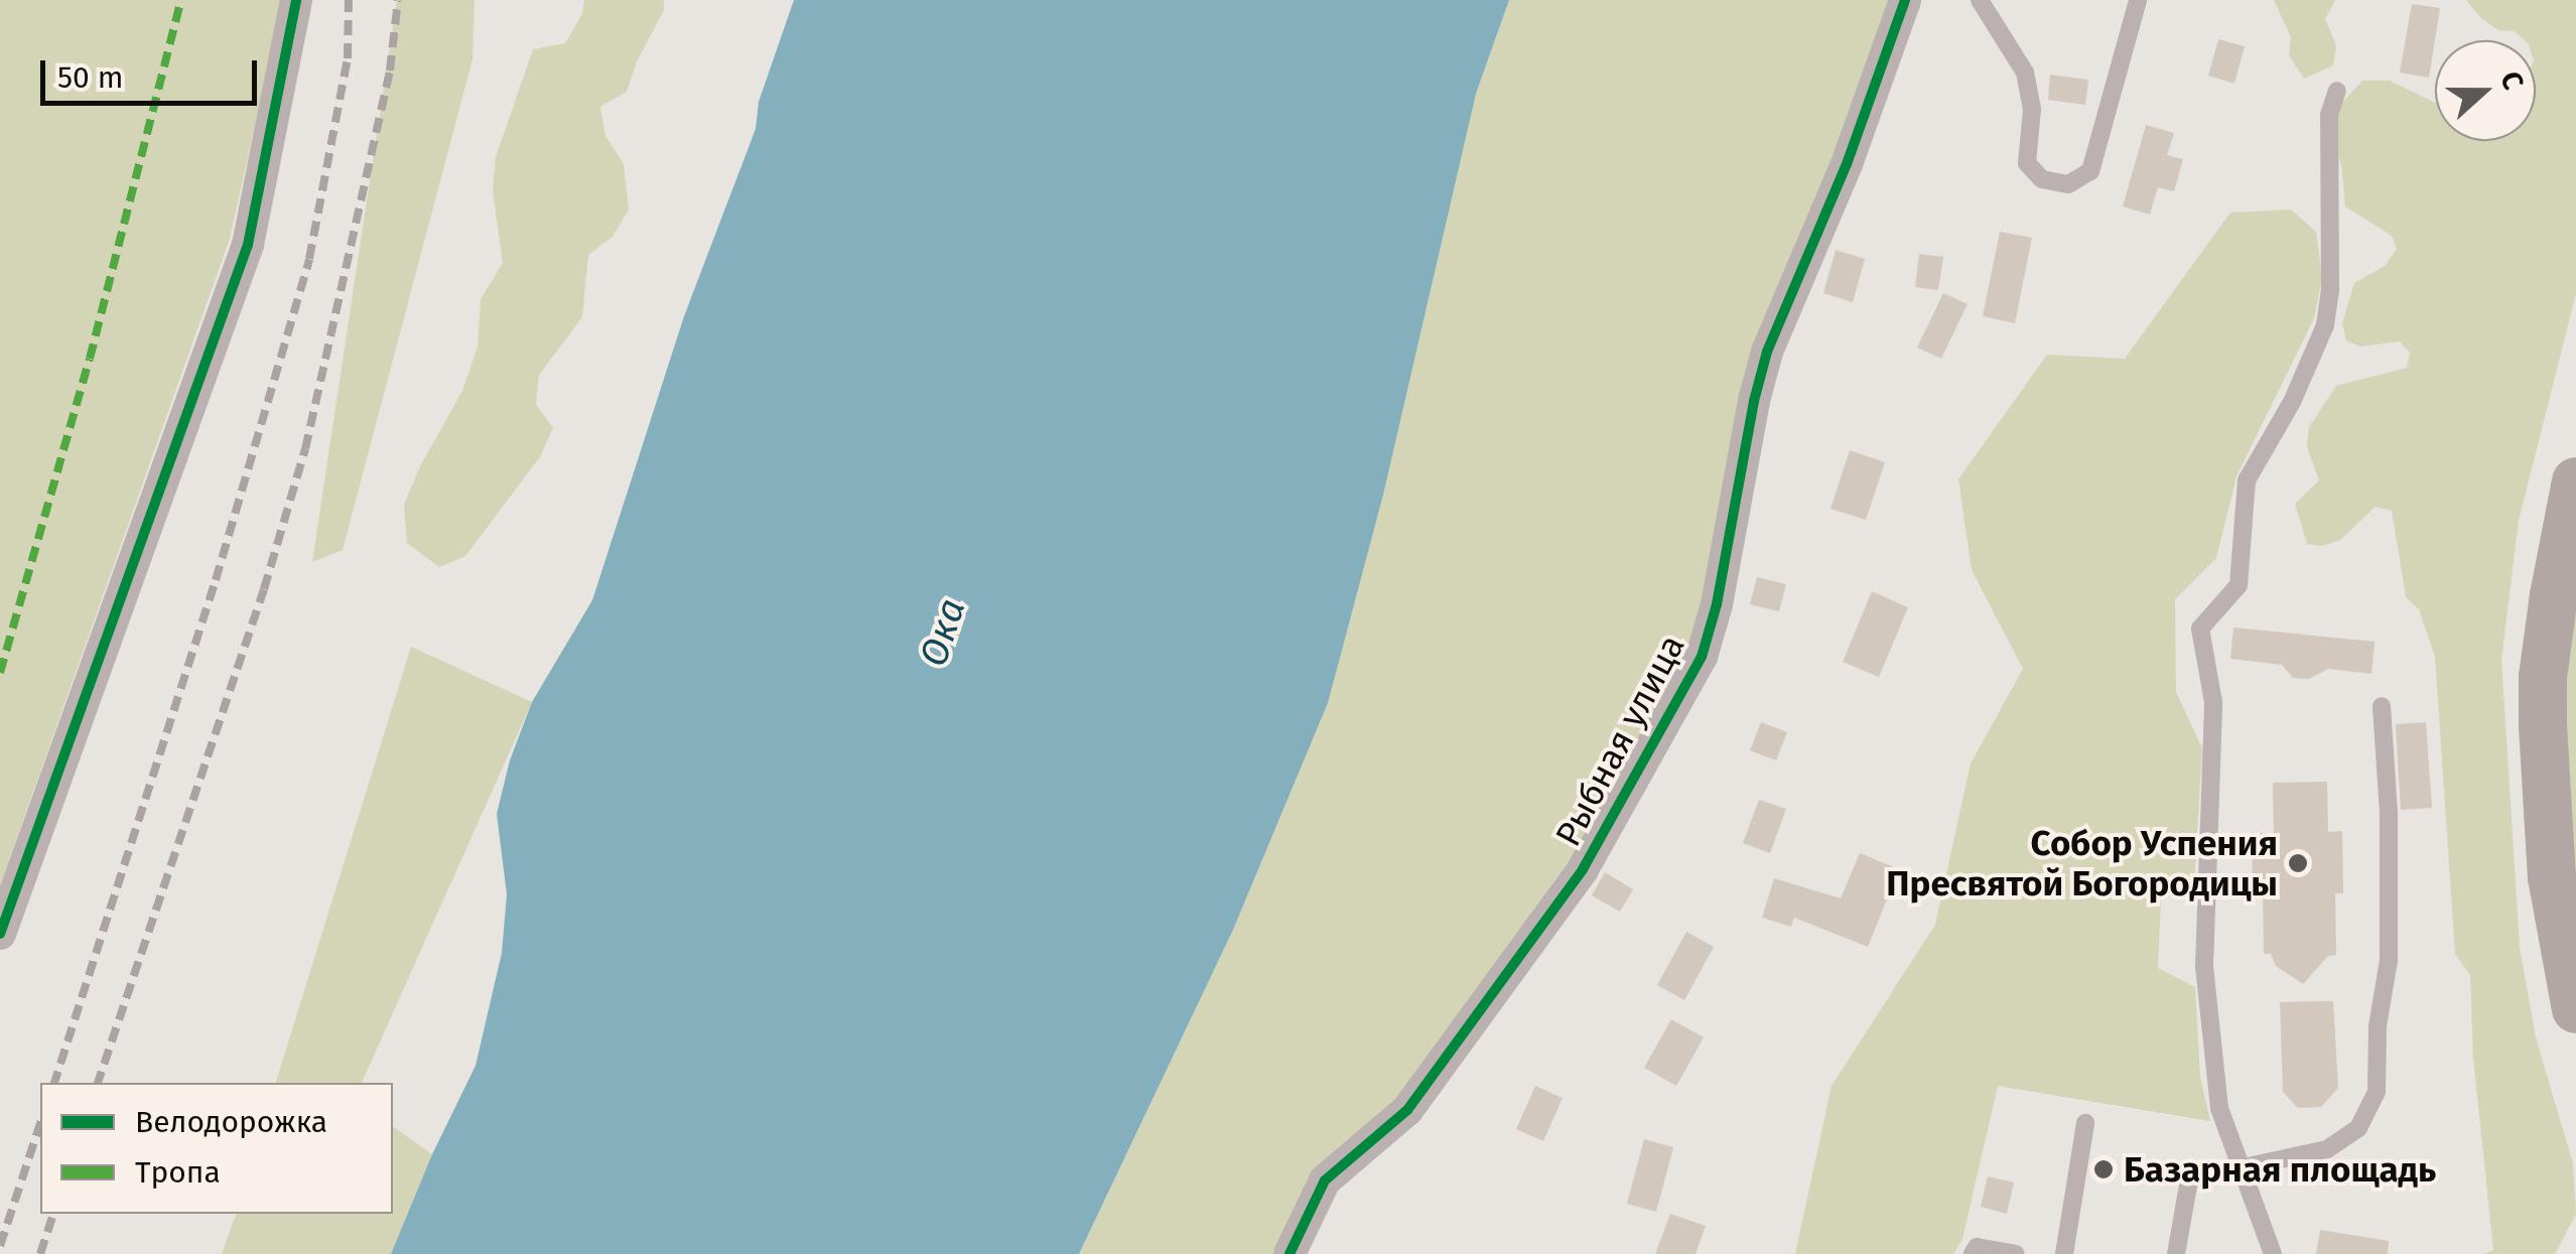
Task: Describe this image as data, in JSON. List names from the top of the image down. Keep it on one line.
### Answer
{"streets":{"street":["Рыбная улица"]},"water":["Ока"],"places":["Собор Успения Пресвятой Богородицы","Базарная площадь"],"legend":["Велодорожка","Тропа"],"scale_bar":"50 m","north":"right"}
